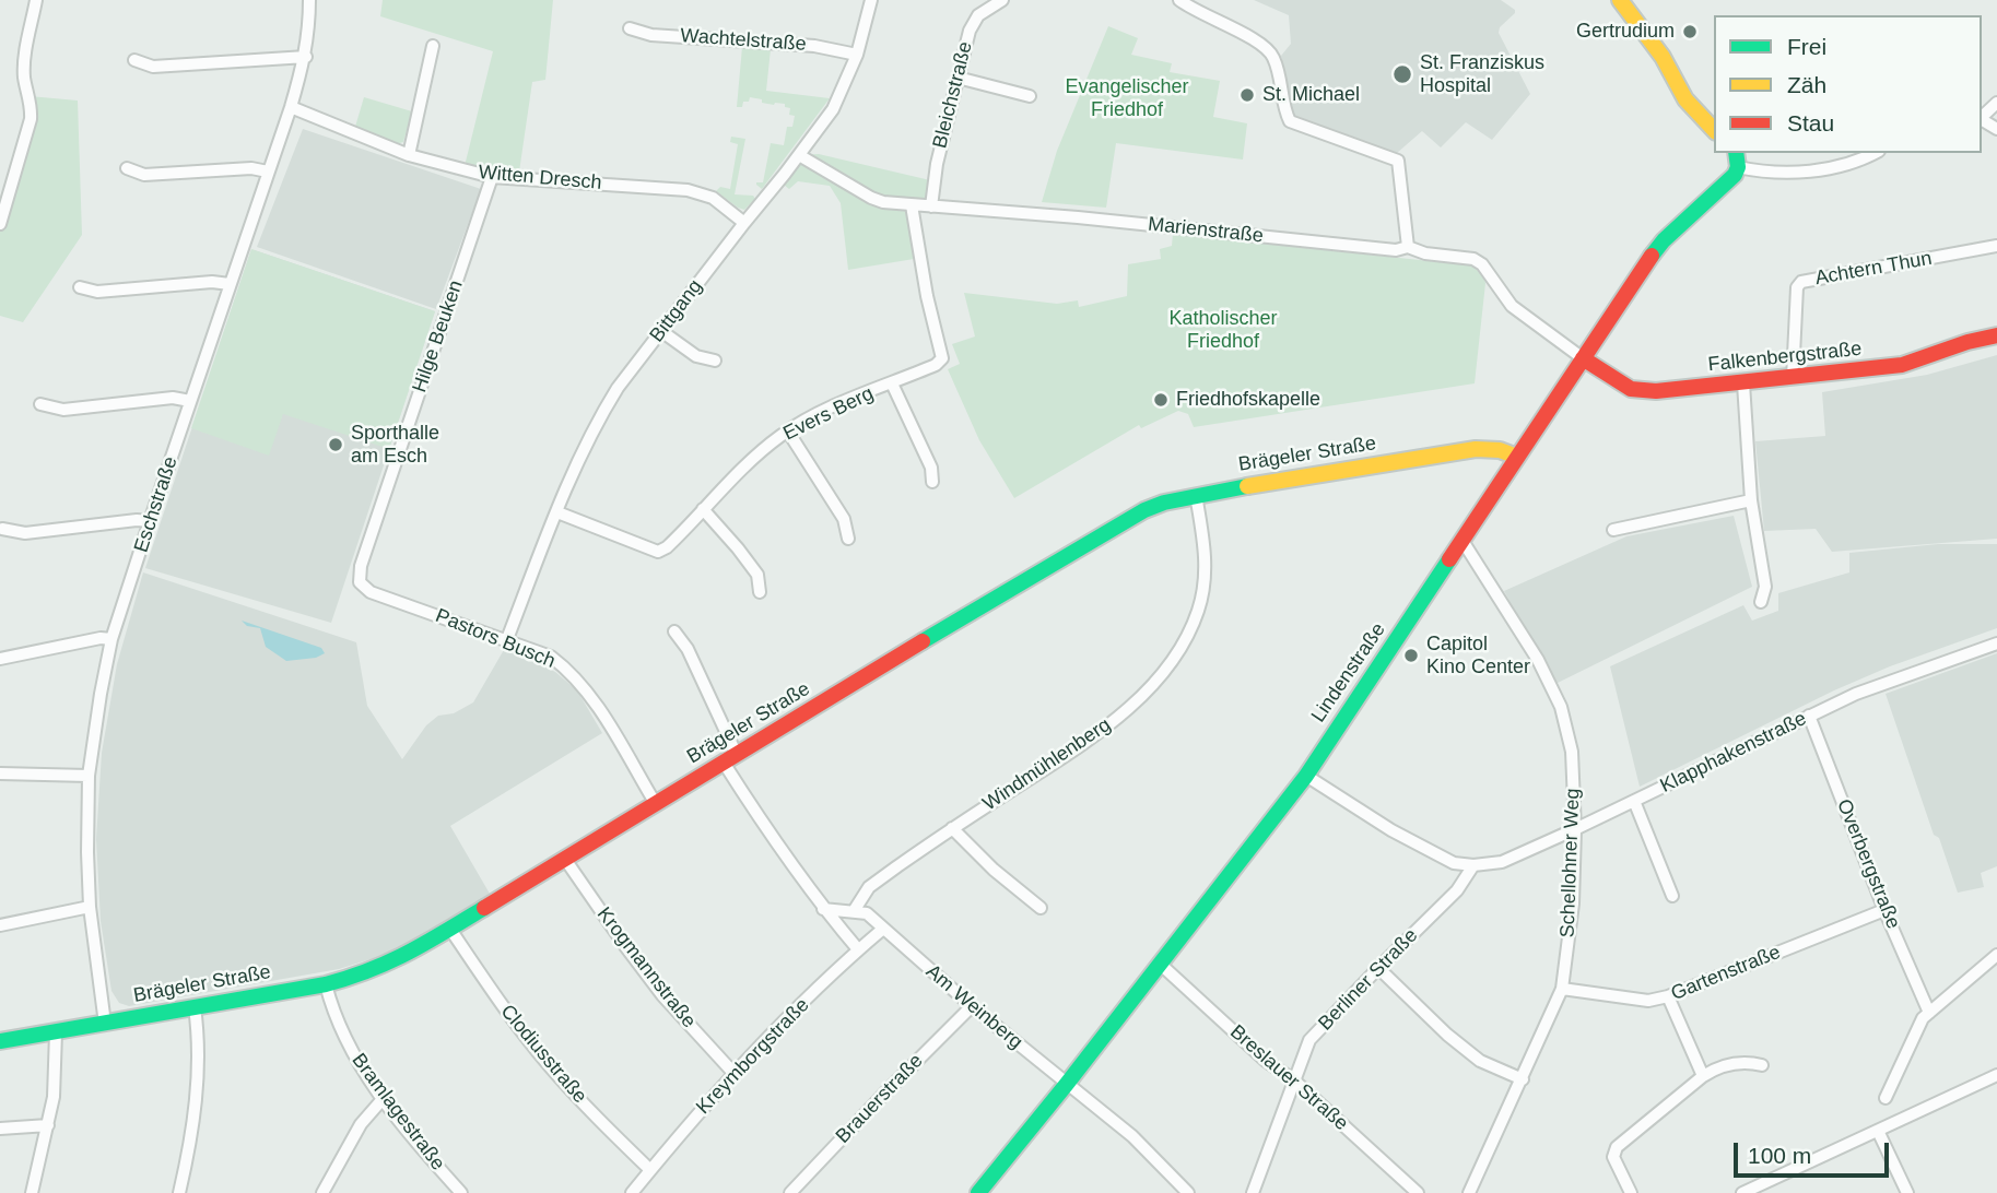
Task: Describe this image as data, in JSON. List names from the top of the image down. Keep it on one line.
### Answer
{"streets":{"street":["Wachtelstraße","Bleichstraße","Witten Dresch","Marienstraße","Achtern Thun","Bittgang","Hilge Beuken","Falkenbergstraße","Evers Berg","Brägeler Straße","Eschstraße","Pastors Busch","Lindenstraße","Klapphakenstraße","Windmühlenberg","Schellohner Weg","Overbergstraße","Krogmannstraße","Gartenstraße","Berliner Straße","Am Weinberg","Clodiusstraße","Kreymborgstraße","Breslauer Straße","Brauerstraße","Bramlagestraße"]},"crossings":[["Wachtelstraße","Bittgang"],["Bleichstraße","Marienstraße"],["Witten Dresch","Bittgang"],["Witten Dresch","Hilge Beuken"],["Witten Dresch","Eschstraße"],["Marienstraße","Bittgang"],["Marienstraße","Falkenbergstraße"],["Marienstraße","Evers Berg"],["Marienstraße","Lindenstraße"],["Achtern Thun","Falkenbergstraße"],["Bittgang","Evers Berg"],["Bittgang","Pastors Busch"],["Hilge Beuken","Pastors Busch"],["Falkenbergstraße","Lindenstraße"],["Brägeler Straße","Eschstraße"],["Brägeler Straße","Pastors Busch"],["Brägeler Straße","Lindenstraße"],["Brägeler Straße","Windmühlenberg"],["Brägeler Straße","Krogmannstraße"],["Brägeler Straße","Clodiusstraße"],["Brägeler Straße","Bramlagestraße"],["Lindenstraße","Schellohner Weg"],["Lindenstraße","Am Weinberg"],["Lindenstraße","Breslauer Straße"],["Klapphakenstraße","Schellohner Weg"],["Klapphakenstraße","Overbergstraße"],["Klapphakenstraße","Berliner Straße"],["Windmühlenberg","Am Weinberg"],["Schellohner Weg","Gartenstraße"],["Overbergstraße","Gartenstraße"],["Krogmannstraße","Kreymborgstraße"],["Berliner Straße","Breslauer Straße"],["Am Weinberg","Kreymborgstraße"],["Am Weinberg","Brauerstraße"],["Clodiusstraße","Kreymborgstraße"]],"parks":["Evangelischer Friedhof","Katholischer Friedhof"],"places":["Gertrudium","St. Franziskus Hospital","St. Michael","Friedhofskapelle","Sporthalle am Esch","Capitol Kino Center"],"legend":["Frei","Zäh","Stau"],"scale_bar":"100 m"}
